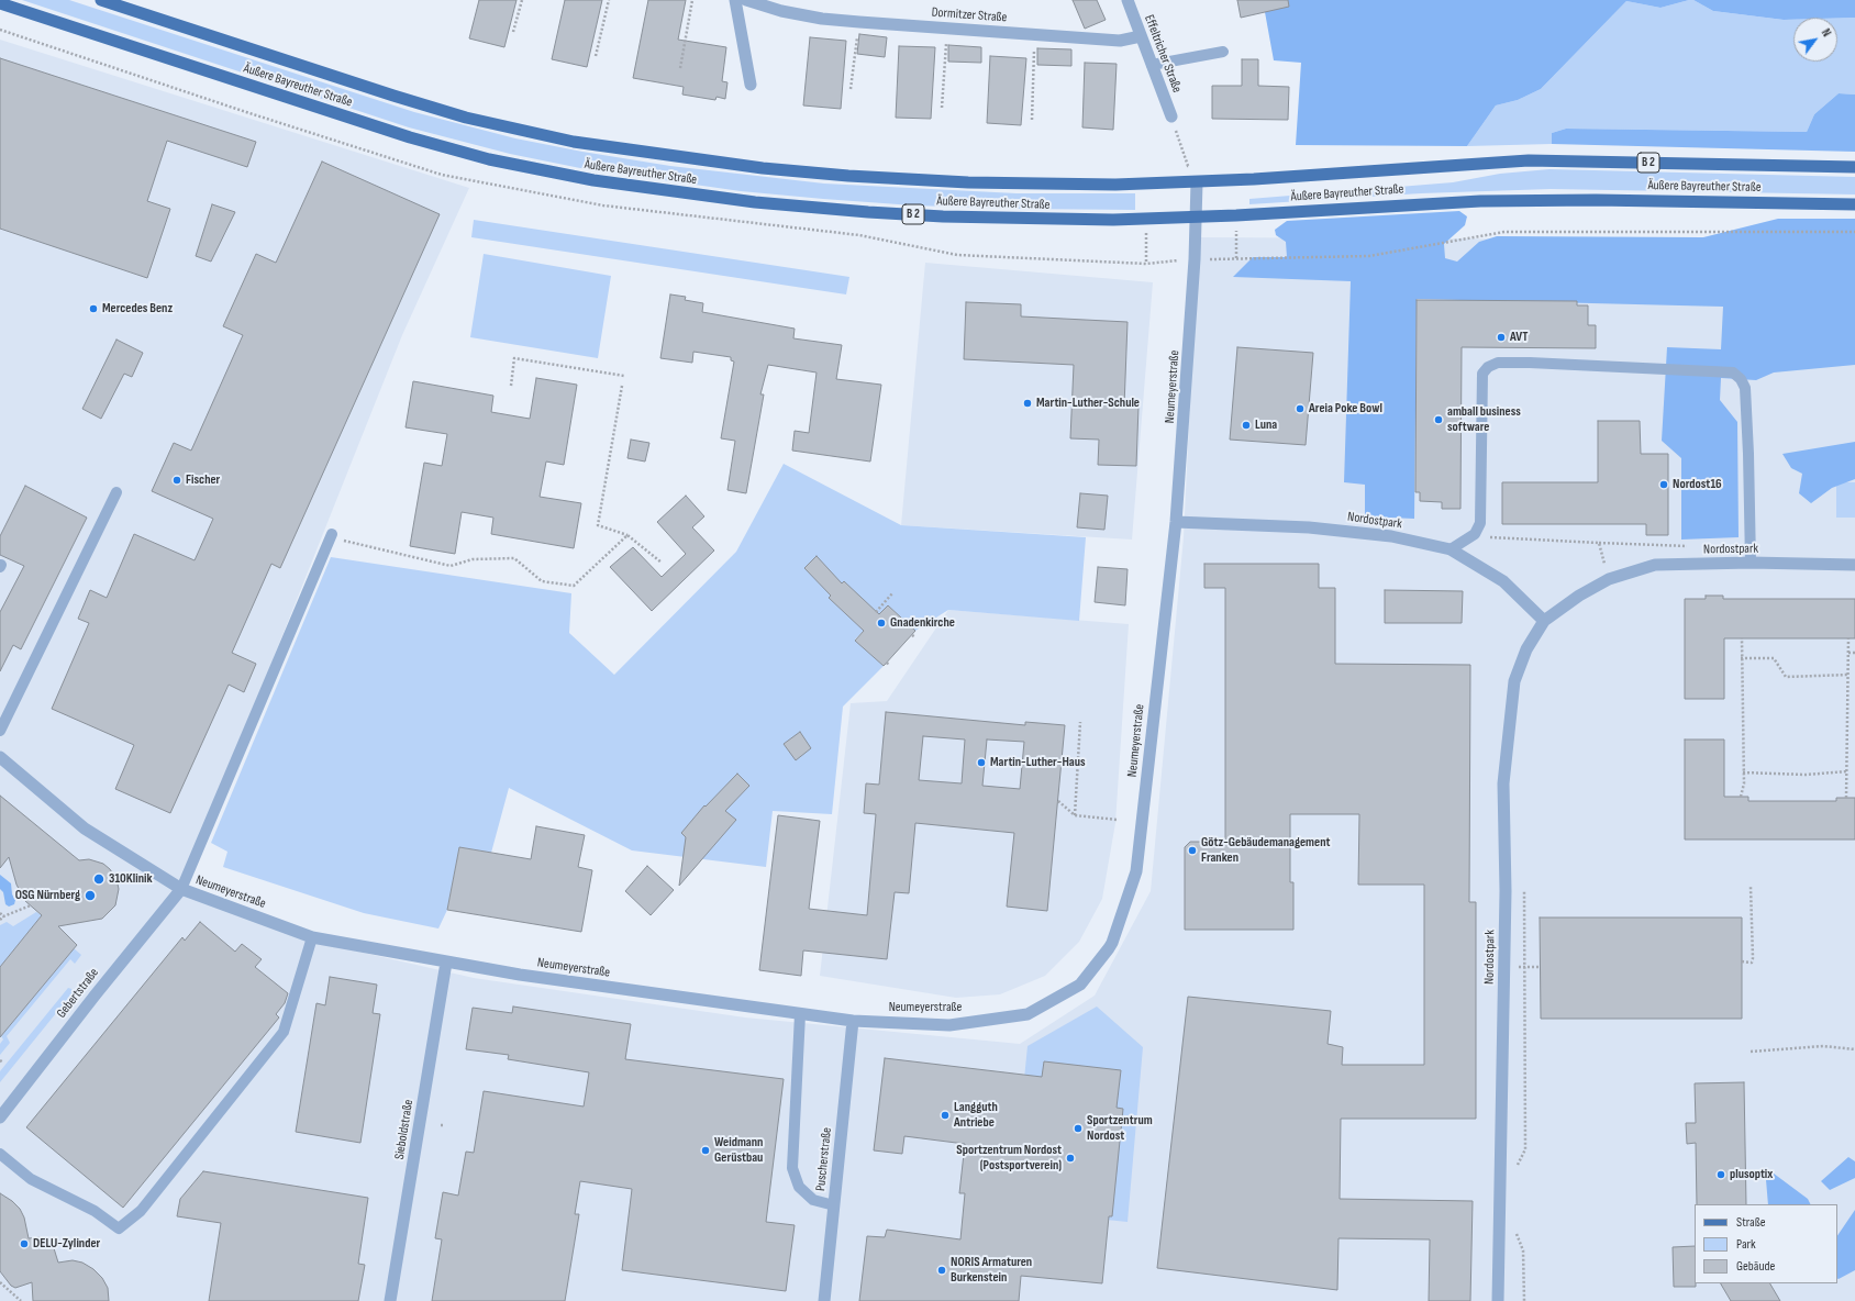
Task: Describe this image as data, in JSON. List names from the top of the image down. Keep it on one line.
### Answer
{"streets":{"main road":["Äußere Bayreuther Straße","B 2"],"street":["Dormitzer Straße","Effeltricher Straße","Neumeyerstraße","Nordostpark","Gebertstraße","Sieboldstraße","Puscherstraße"]},"crossings":[["Dormitzer Straße","Effeltricher Straße"],["Äußere Bayreuther Straße","Neumeyerstraße"],["Neumeyerstraße","Nordostpark"],["Neumeyerstraße","Gebertstraße"],["Neumeyerstraße","Sieboldstraße"],["Neumeyerstraße","Puscherstraße"]],"places":["Mercedes Benz","AVT","Martin-Luther-Schule","Areia Poke Bowl","amball business software","Luna","Fischer","Nordost16","Gnadenkirche","Martin-Luther-Haus","Götz-Gebäudemanagement Franken","310Klinik","OSG Nürnberg","Langguth Antriebe","Sportzentrum Nordost","Weidmann Gerüstbau","Sportzentrum Nordost (Postsportverein)","plusoptix","DELU-Zylinder","NORIS Armaturen Burkenstein"],"legend":["Straße","Park","Gebäude"],"north":"top right"}
